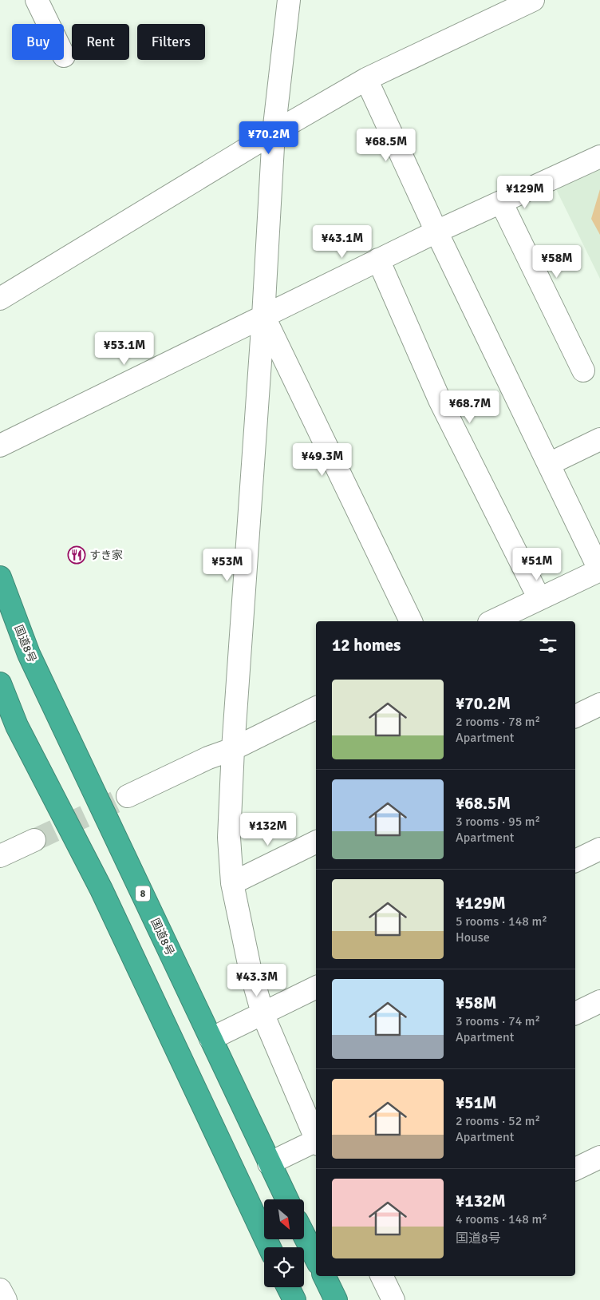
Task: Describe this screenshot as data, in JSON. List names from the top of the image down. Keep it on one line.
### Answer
{"streets":{"highway":["国道8号","8"]},"places":{"restaurant":["すき家"]},"north":"bottom right","page":{"chip":["Buy","Rent","Filters"],"price":["¥70.2M","¥68.5M","¥129M","¥43.1M","¥58M","¥53.1M","¥68.7M","¥49.3M","¥51M","¥53M","¥132M","¥43.3M"],"heading":"12 homes","list":[{"name":"¥70.2M","note":"2 rooms · 78 m² · Apartment"},{"name":"¥68.5M","note":"3 rooms · 95 m² · Apartment"},{"name":"¥129M","note":"5 rooms · 148 m² · House"},{"name":"¥58M","note":"3 rooms · 74 m² · Apartment"},{"name":"¥51M","note":"2 rooms · 52 m² · Apartment"},{"name":"¥132M","note":"4 rooms · 148 m² · 国道8号"}]}}
